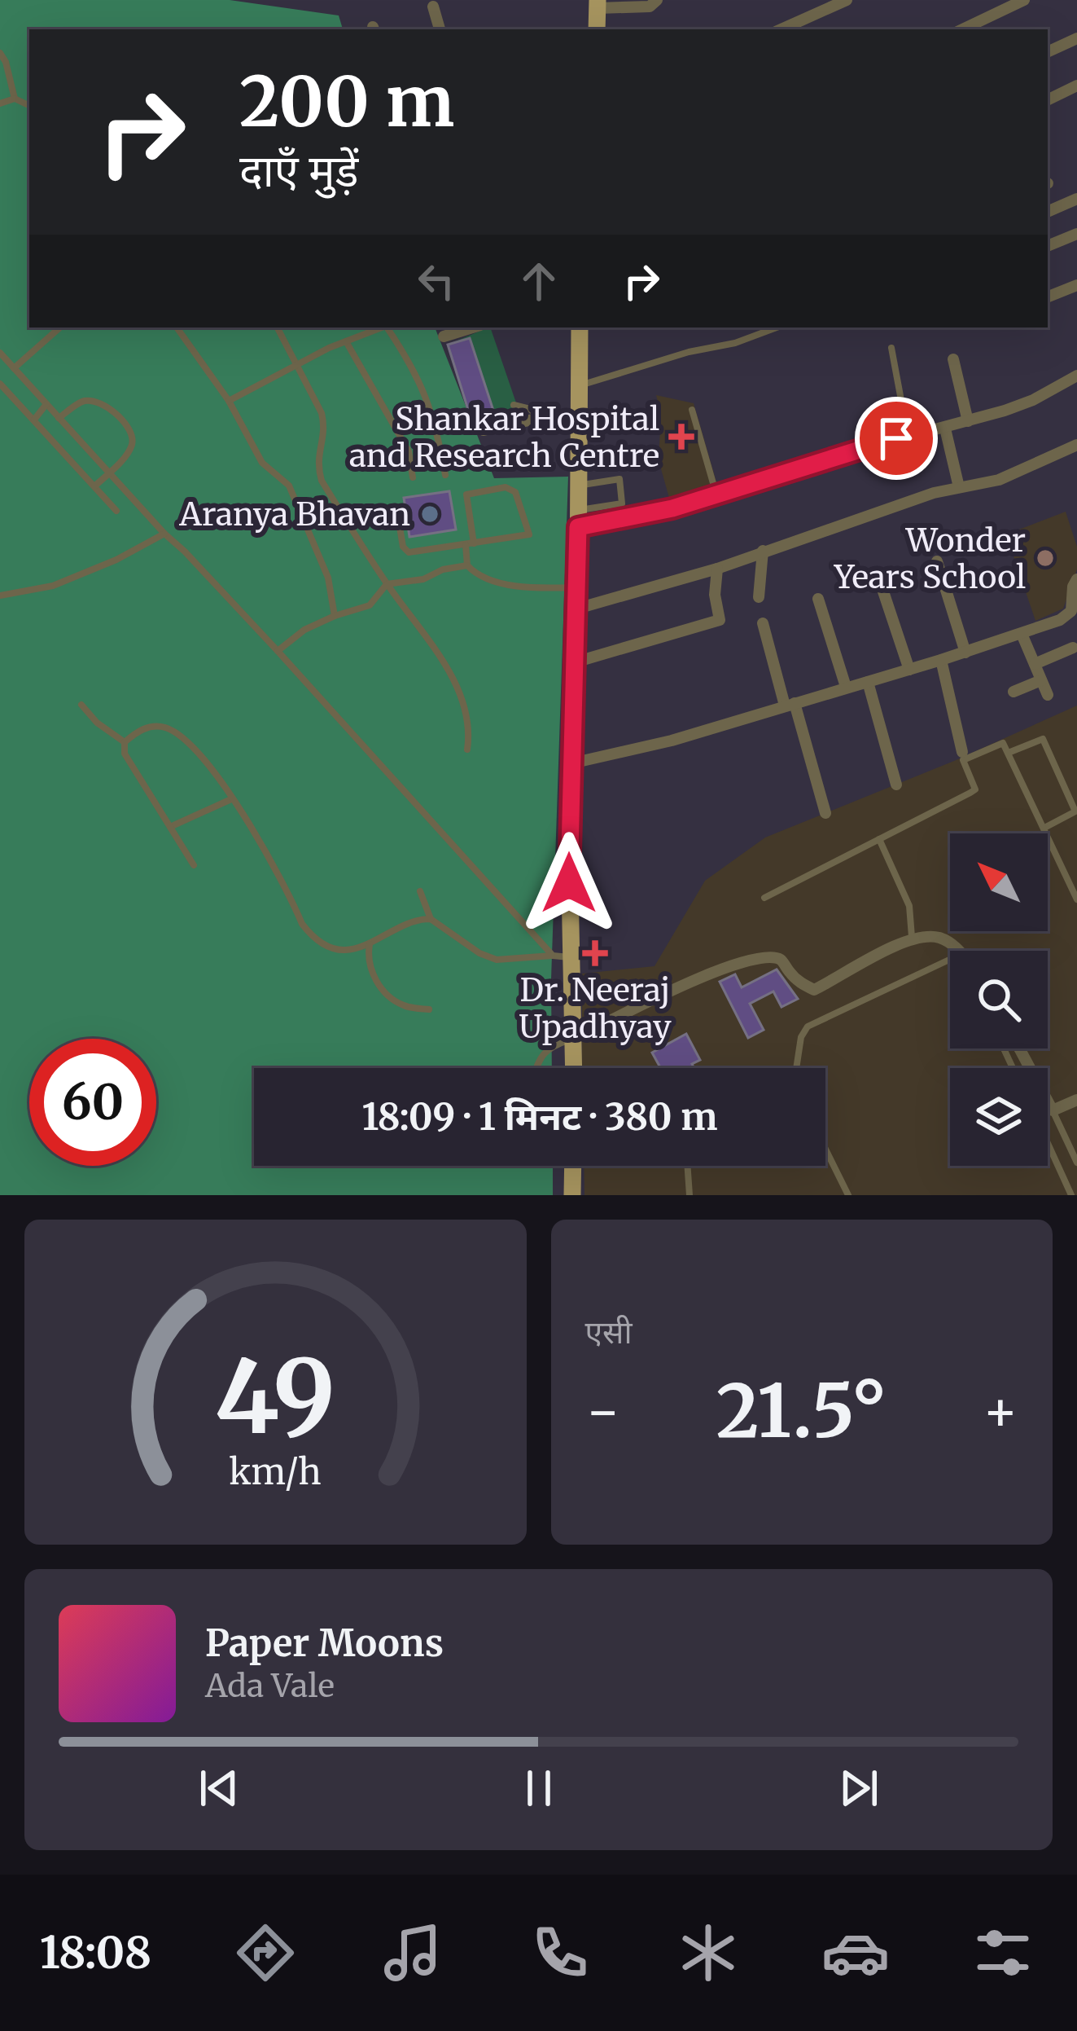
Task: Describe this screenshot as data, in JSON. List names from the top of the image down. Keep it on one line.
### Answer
{"places":{"health":["Shankar Hospital and Research Centre","Dr. Neeraj Upadhyay"],"other":["Aranya Bhavan","Wonder Years School"]},"north":"top left","page":{"turn":["200 m","दाएँ मुड़ें"],"limit":"60","trip":"18:09 · 1 मिनट · 380 m","tile":"एसी","heat":["−","21.5°","+"],"song":["Paper Moons","Ada Vale"],"tabs":"18:08","gauge":["49","km/h"]}}
